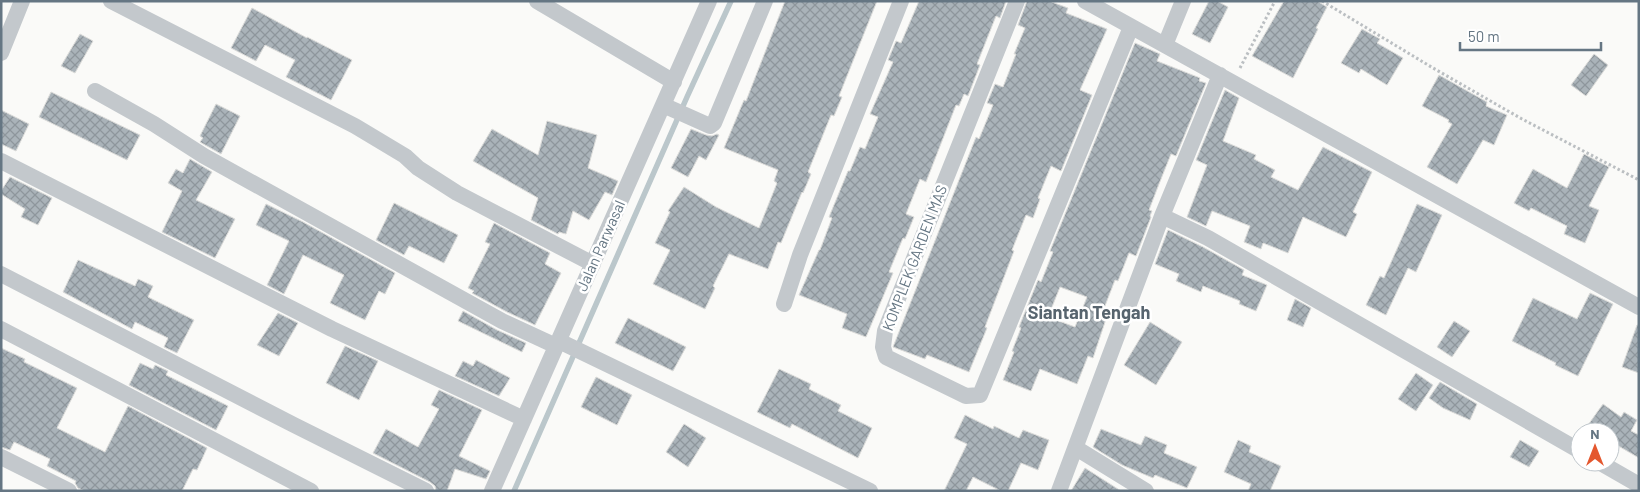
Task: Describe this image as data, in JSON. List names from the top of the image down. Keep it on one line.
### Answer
{"streets":{"street":["Jalan Parwasal","KOMPLEK GARDEN MAS"]},"districts":["Siantan Tengah"],"scale_bar":"50 m","north":"top"}
